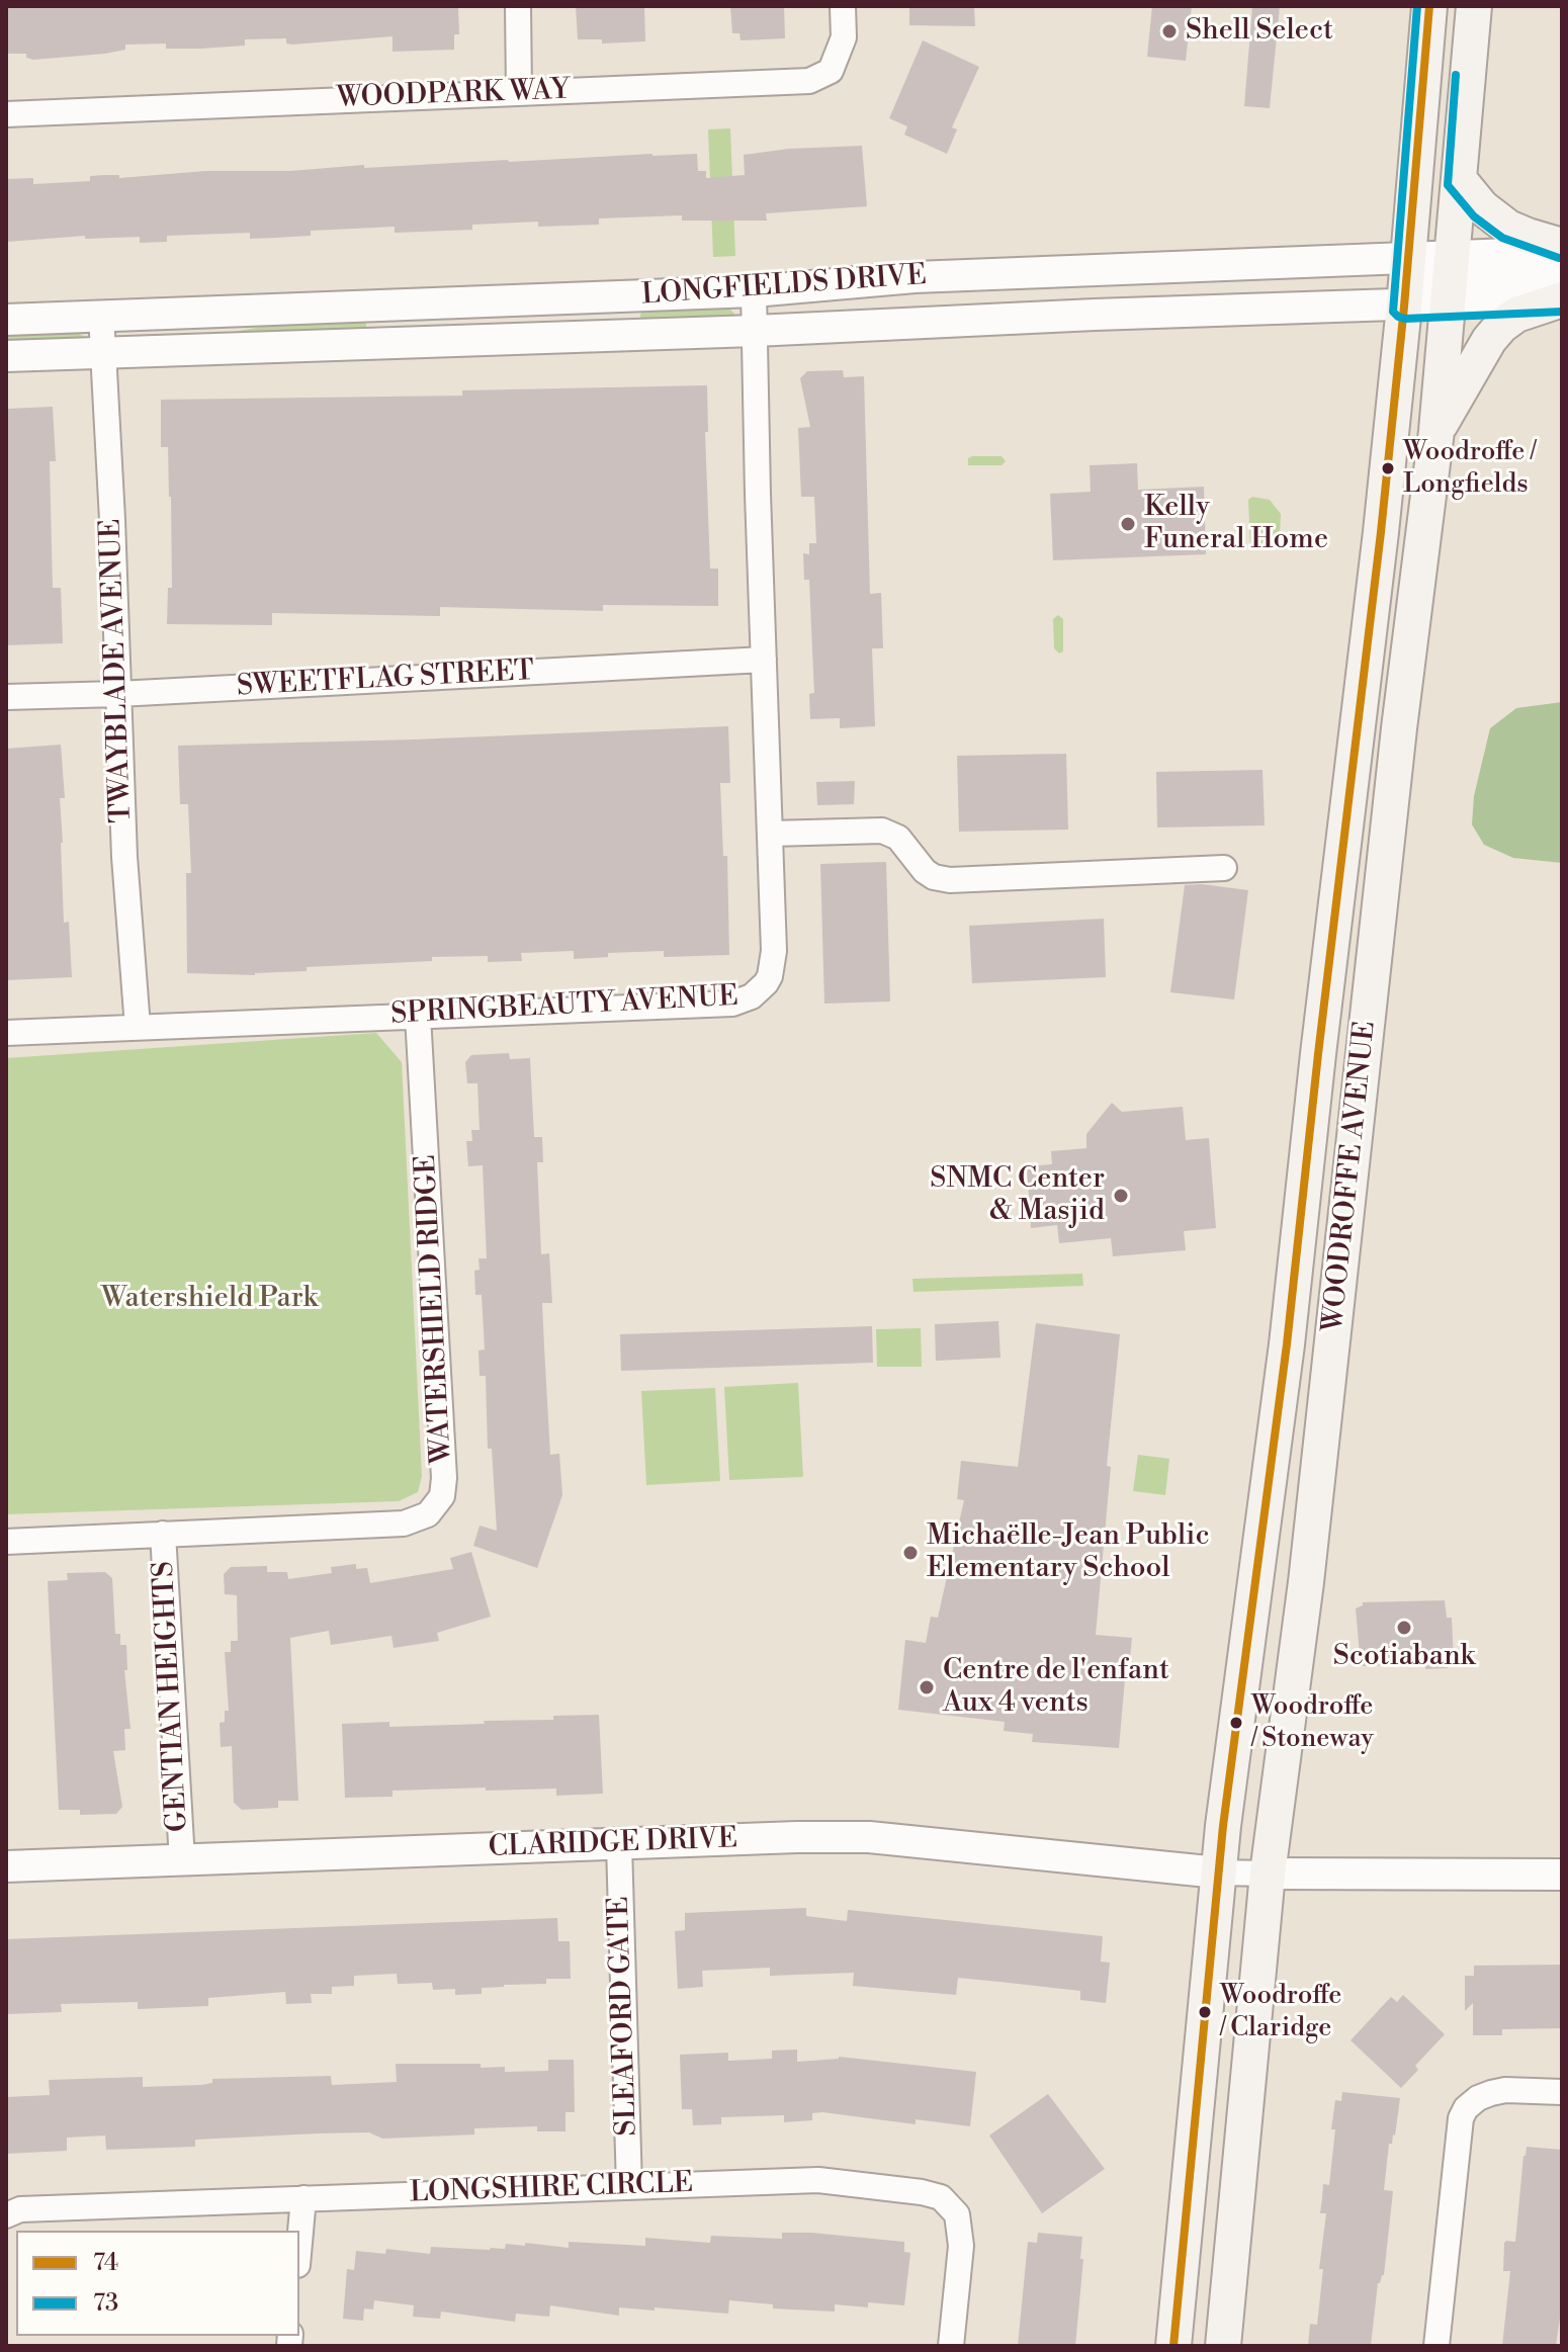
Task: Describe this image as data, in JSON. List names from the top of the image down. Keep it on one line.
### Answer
{"streets":{"main road":["WOODROFFE AVENUE"],"street":["WOODPARK WAY","LONGFIELDS DRIVE","TWAYBLADE AVENUE","SWEETFLAG STREET","SPRINGBEAUTY AVENUE","WATERSHIELD RIDGE","GENTIAN HEIGHTS","CLARIDGE DRIVE","SLEAFORD GATE","LONGSHIRE CIRCLE"]},"crossings":[["LONGFIELDS DRIVE","TWAYBLADE AVENUE"],["LONGFIELDS DRIVE","SPRINGBEAUTY AVENUE"],["LONGFIELDS DRIVE","WOODROFFE AVENUE"],["TWAYBLADE AVENUE","SWEETFLAG STREET"],["TWAYBLADE AVENUE","SPRINGBEAUTY AVENUE"],["SWEETFLAG STREET","SPRINGBEAUTY AVENUE"],["SPRINGBEAUTY AVENUE","WATERSHIELD RIDGE"],["WOODROFFE AVENUE","CLARIDGE DRIVE"],["WATERSHIELD RIDGE","GENTIAN HEIGHTS"],["GENTIAN HEIGHTS","CLARIDGE DRIVE"],["CLARIDGE DRIVE","SLEAFORD GATE"],["SLEAFORD GATE","LONGSHIRE CIRCLE"]],"parks":["Watershield Park"],"places":["Shell Select","Woodroffe / Longfields","Kelly Funeral Home","SNMC Center & Masjid","Michaëlle-Jean Public Elementary School","Scotiabank","Centre de l'enfant Aux 4 vents","Woodroffe / Stoneway","Woodroffe / Claridge"],"lines":["transit line 74","transit line 73"],"legend":["74","73"]}
